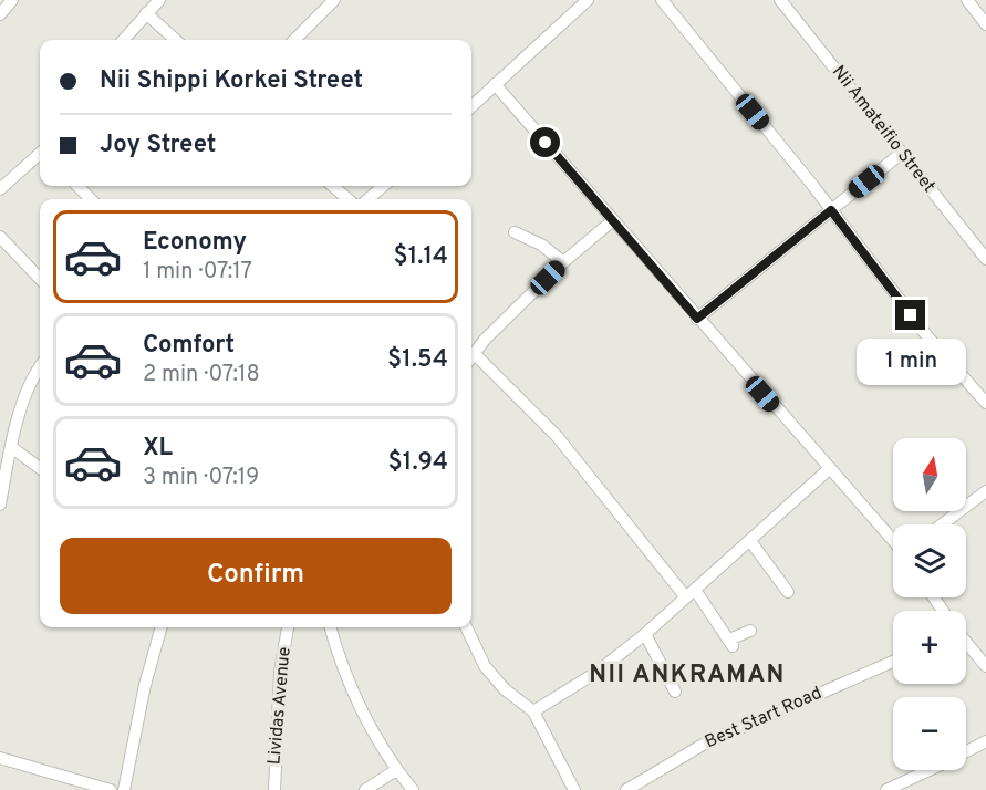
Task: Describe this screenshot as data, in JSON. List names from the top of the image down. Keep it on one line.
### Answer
{"streets":{"street":["Nii Amateifio Street","Lividas Avenue","Best Start Road"]},"districts":["NII ANKRAMAN"],"north":"top","page":{"banner":["Nii Shippi Korkei Street","Joy Street"],"list":[{"name":"Economy","note":"1 min · 07:17","value":"$1.14"},{"name":"Comfort","note":"2 min · 07:18","value":"$1.54"},{"name":"XL","note":"3 min · 07:19","value":"$1.94"}],"bubble":"1 min","map_buttons":["+","−"],"buttons":"Confirm"}}
